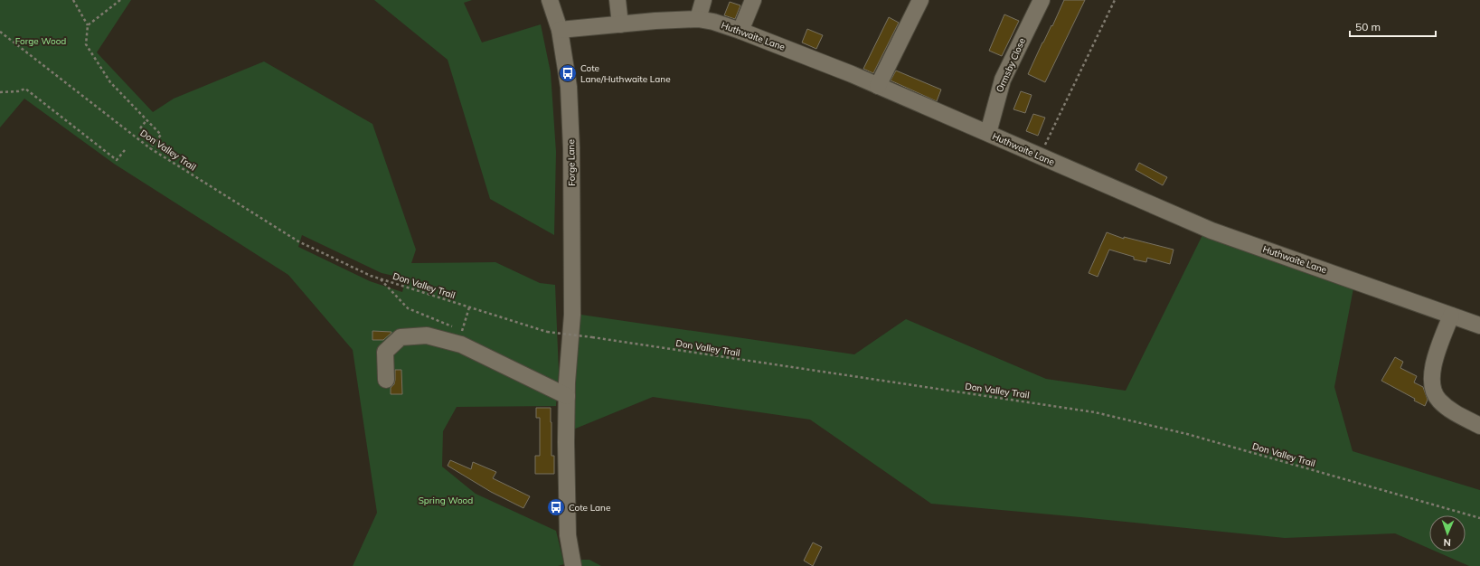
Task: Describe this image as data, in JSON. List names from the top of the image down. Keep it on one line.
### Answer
{"streets":{"street":["Huthwaite Lane","Ormsby Close","Forge Lane"],"path":["Don Valley Trail"]},"crossings":[["Huthwaite Lane","Ormsby Close"],["Huthwaite Lane","Forge Lane"]],"parks":["Forge Wood","Spring Wood"],"places":{"bus stop":["Cote Lane/Huthwaite Lane","Cote Lane"]},"scale_bar":"50 m","north":"bottom"}
